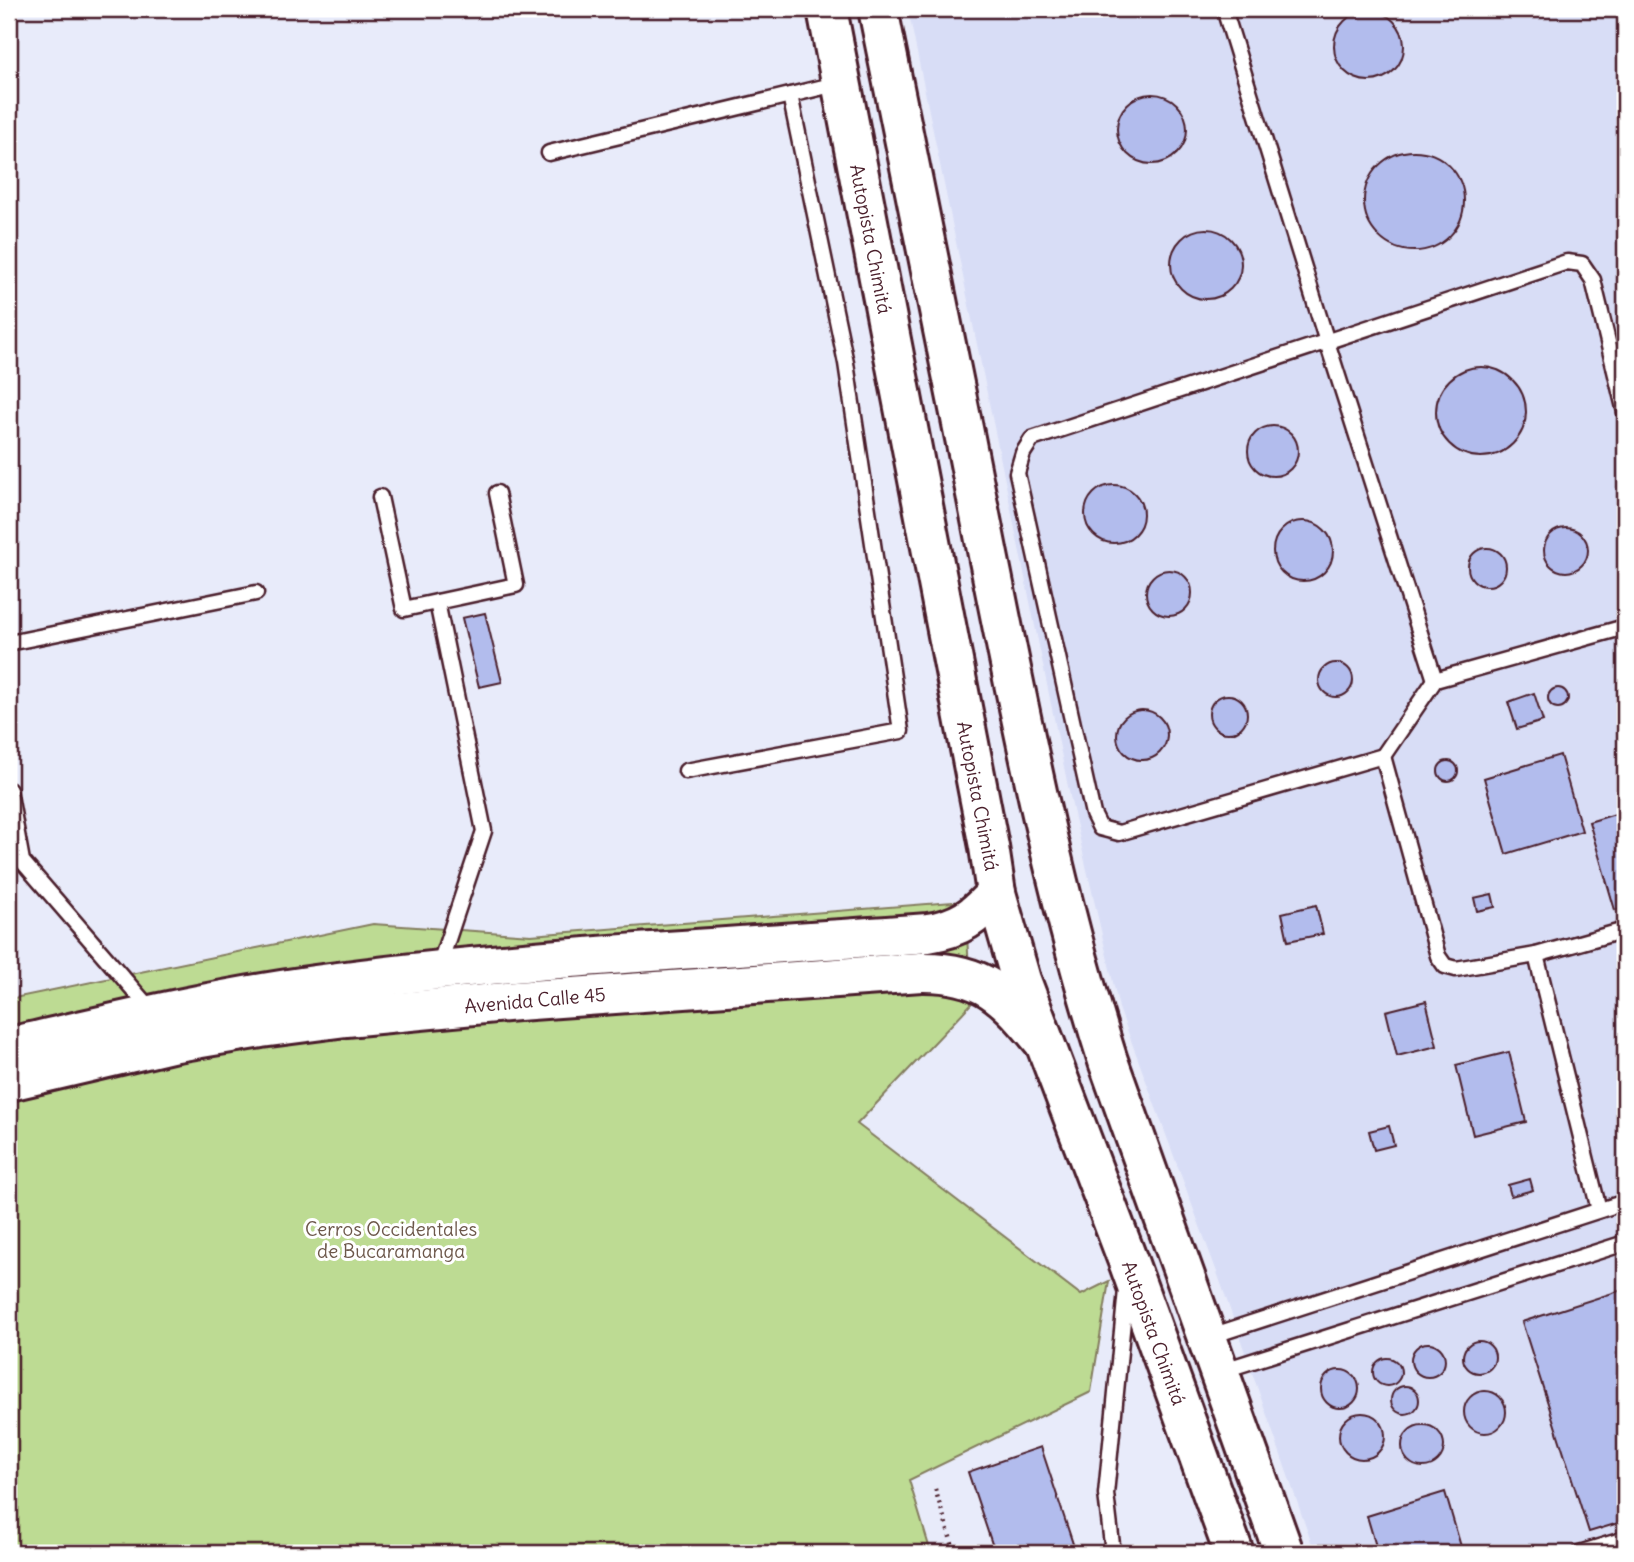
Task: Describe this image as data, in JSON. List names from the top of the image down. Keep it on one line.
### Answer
{"streets":{"main road":["Autopista Chimitá","Avenida Calle 45"]},"crossings":[["Autopista Chimitá","Avenida Calle 45"]],"parks":["Cerros Occidentales de Bucaramanga"]}
